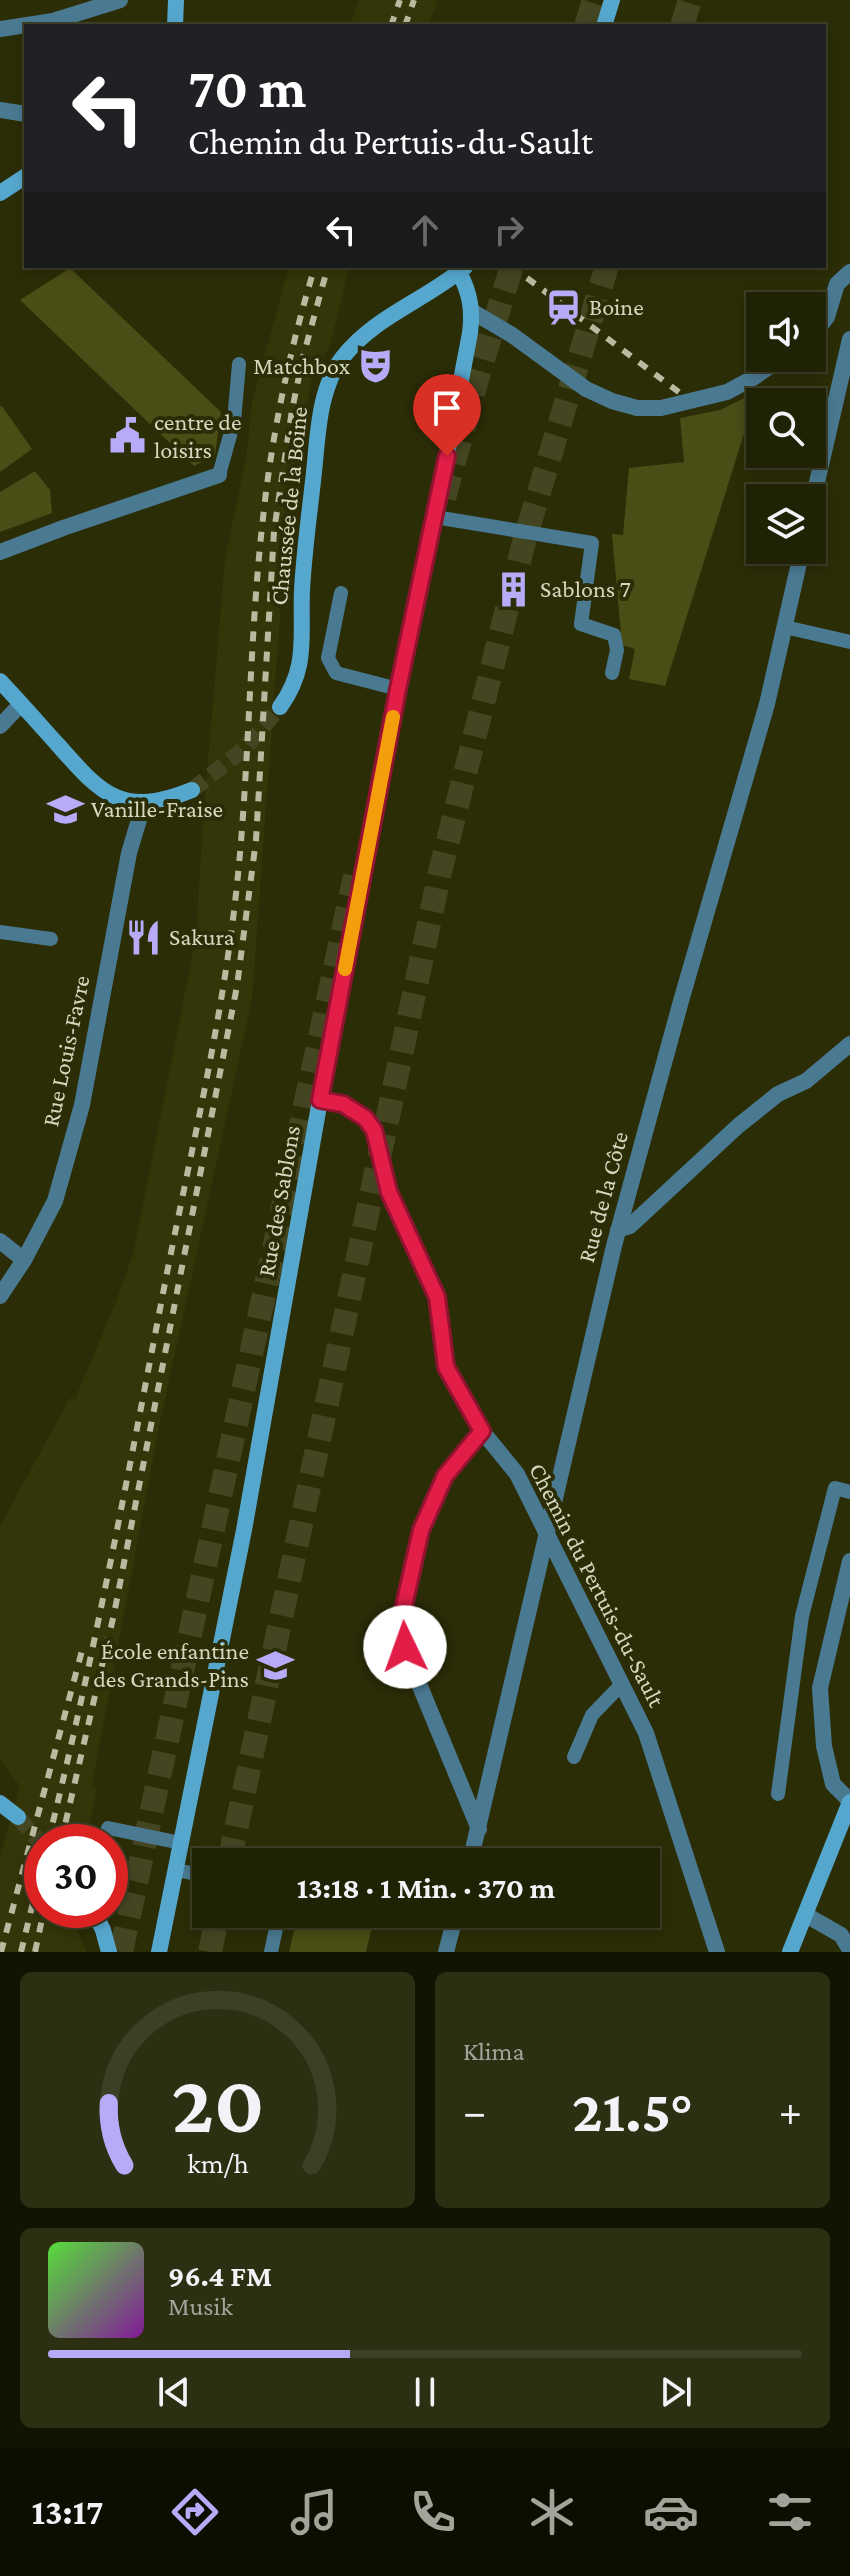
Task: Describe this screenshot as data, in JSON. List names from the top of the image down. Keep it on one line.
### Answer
{"streets":{"main road":["Chaussée de la Boine","Rue des Sablons"],"street":["Rue Louis-Favre","Rue de la Côte","Chemin du Pertuis-du-Sault"]},"crossings":[["Chaussée de la Boine","Rue des Sablons"],["Rue de la Côte","Chemin du Pertuis-du-Sault"],["Rue des Sablons","Chemin du Pertuis-du-Sault"]],"places":{"station":["Boine"],"theatre":["Matchbox"],"public building":["centre de loisirs"],"building":["Sablons 7"],"school or university":["Vanille-Fraise","École enfantine des Grands-Pins"],"restaurant":["Sakura"]},"page":{"turn":["70 m","Chemin du Pertuis-du-Sault"],"limit":"30","trip":"13:18 · 1 Min. · 370 m","tile":"Klima","heat":["−","21.5°","+"],"song":["96.4 FM","Musik"],"tabs":"13:17","gauge":["20","km/h"]}}
